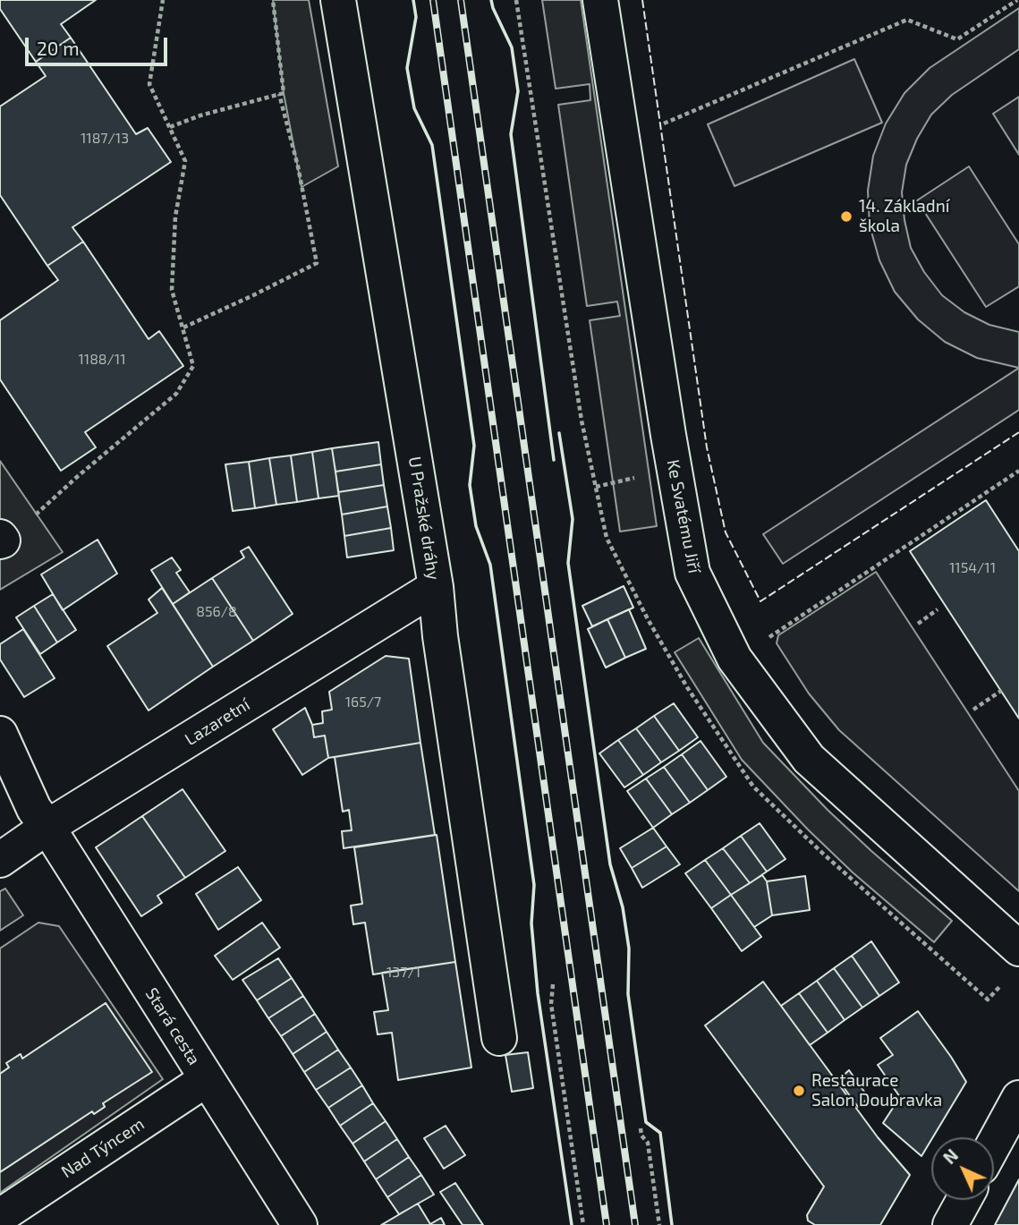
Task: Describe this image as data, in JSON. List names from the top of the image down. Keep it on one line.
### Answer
{"streets":{"street":["Ke Svatému Jiří","U Pražské dráhy","Lazaretní","Stará cesta","Nad Týncem"]},"crossings":[["U Pražské dráhy","Lazaretní"],["Lazaretní","Stará cesta"],["Stará cesta","Nad Týncem"]],"places":["14. Základní škola","Restaurace Salon Doubravka"],"house_numbers":["1187/13","1188/11","1154/11","856/8","165/7","137/1"],"scale_bar":"20 m","north":"top left"}
